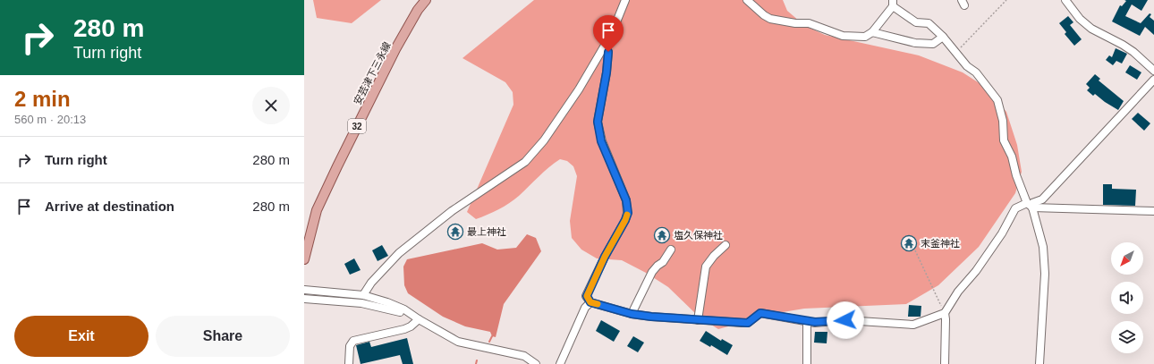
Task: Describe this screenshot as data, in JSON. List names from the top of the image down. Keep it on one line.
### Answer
{"streets":{"main road":["安芸津下三永線","32"]},"places":{"temple":["最上神社","塩久保神社","末釜神社"]},"north":"bottom left","page":{"turn":["280 m","Turn right"],"heading":["2 min","560 m · 20:13"],"list":[{"name":"Turn right","value":"280 m"},{"name":"Arrive at destination","value":"280 m"}],"buttons":["Exit","Share"]}}
